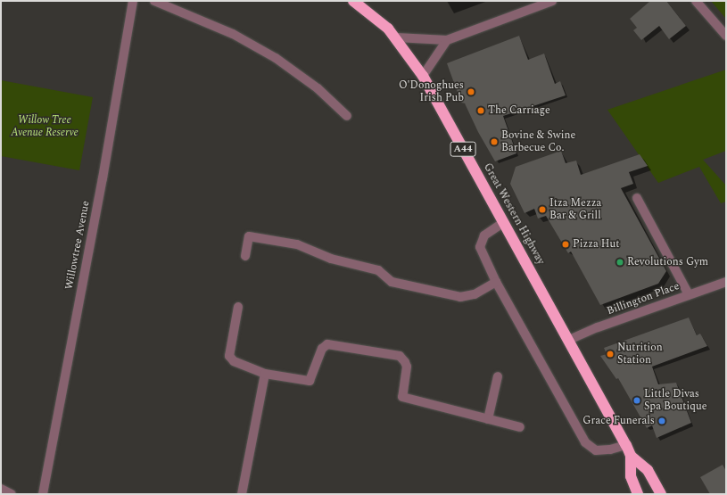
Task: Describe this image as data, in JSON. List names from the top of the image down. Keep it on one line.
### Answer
{"streets":{"highway":["A44","Great Western Highway"],"street":["Willowtree Avenue","Billington Place"]},"crossings":[["Great Western Highway","Billington Place"]],"parks":["Willow Tree Avenue Reserve"],"places":["O'Donoghues Irish Pub","The Carriage","Bovine & Swine Barbecue Co.","Itza Mezza Bar & Grill","Pizza Hut","Revolutions Gym","Nutrition Station","Little Divas Spa Boutique","Grace Funerals"]}
